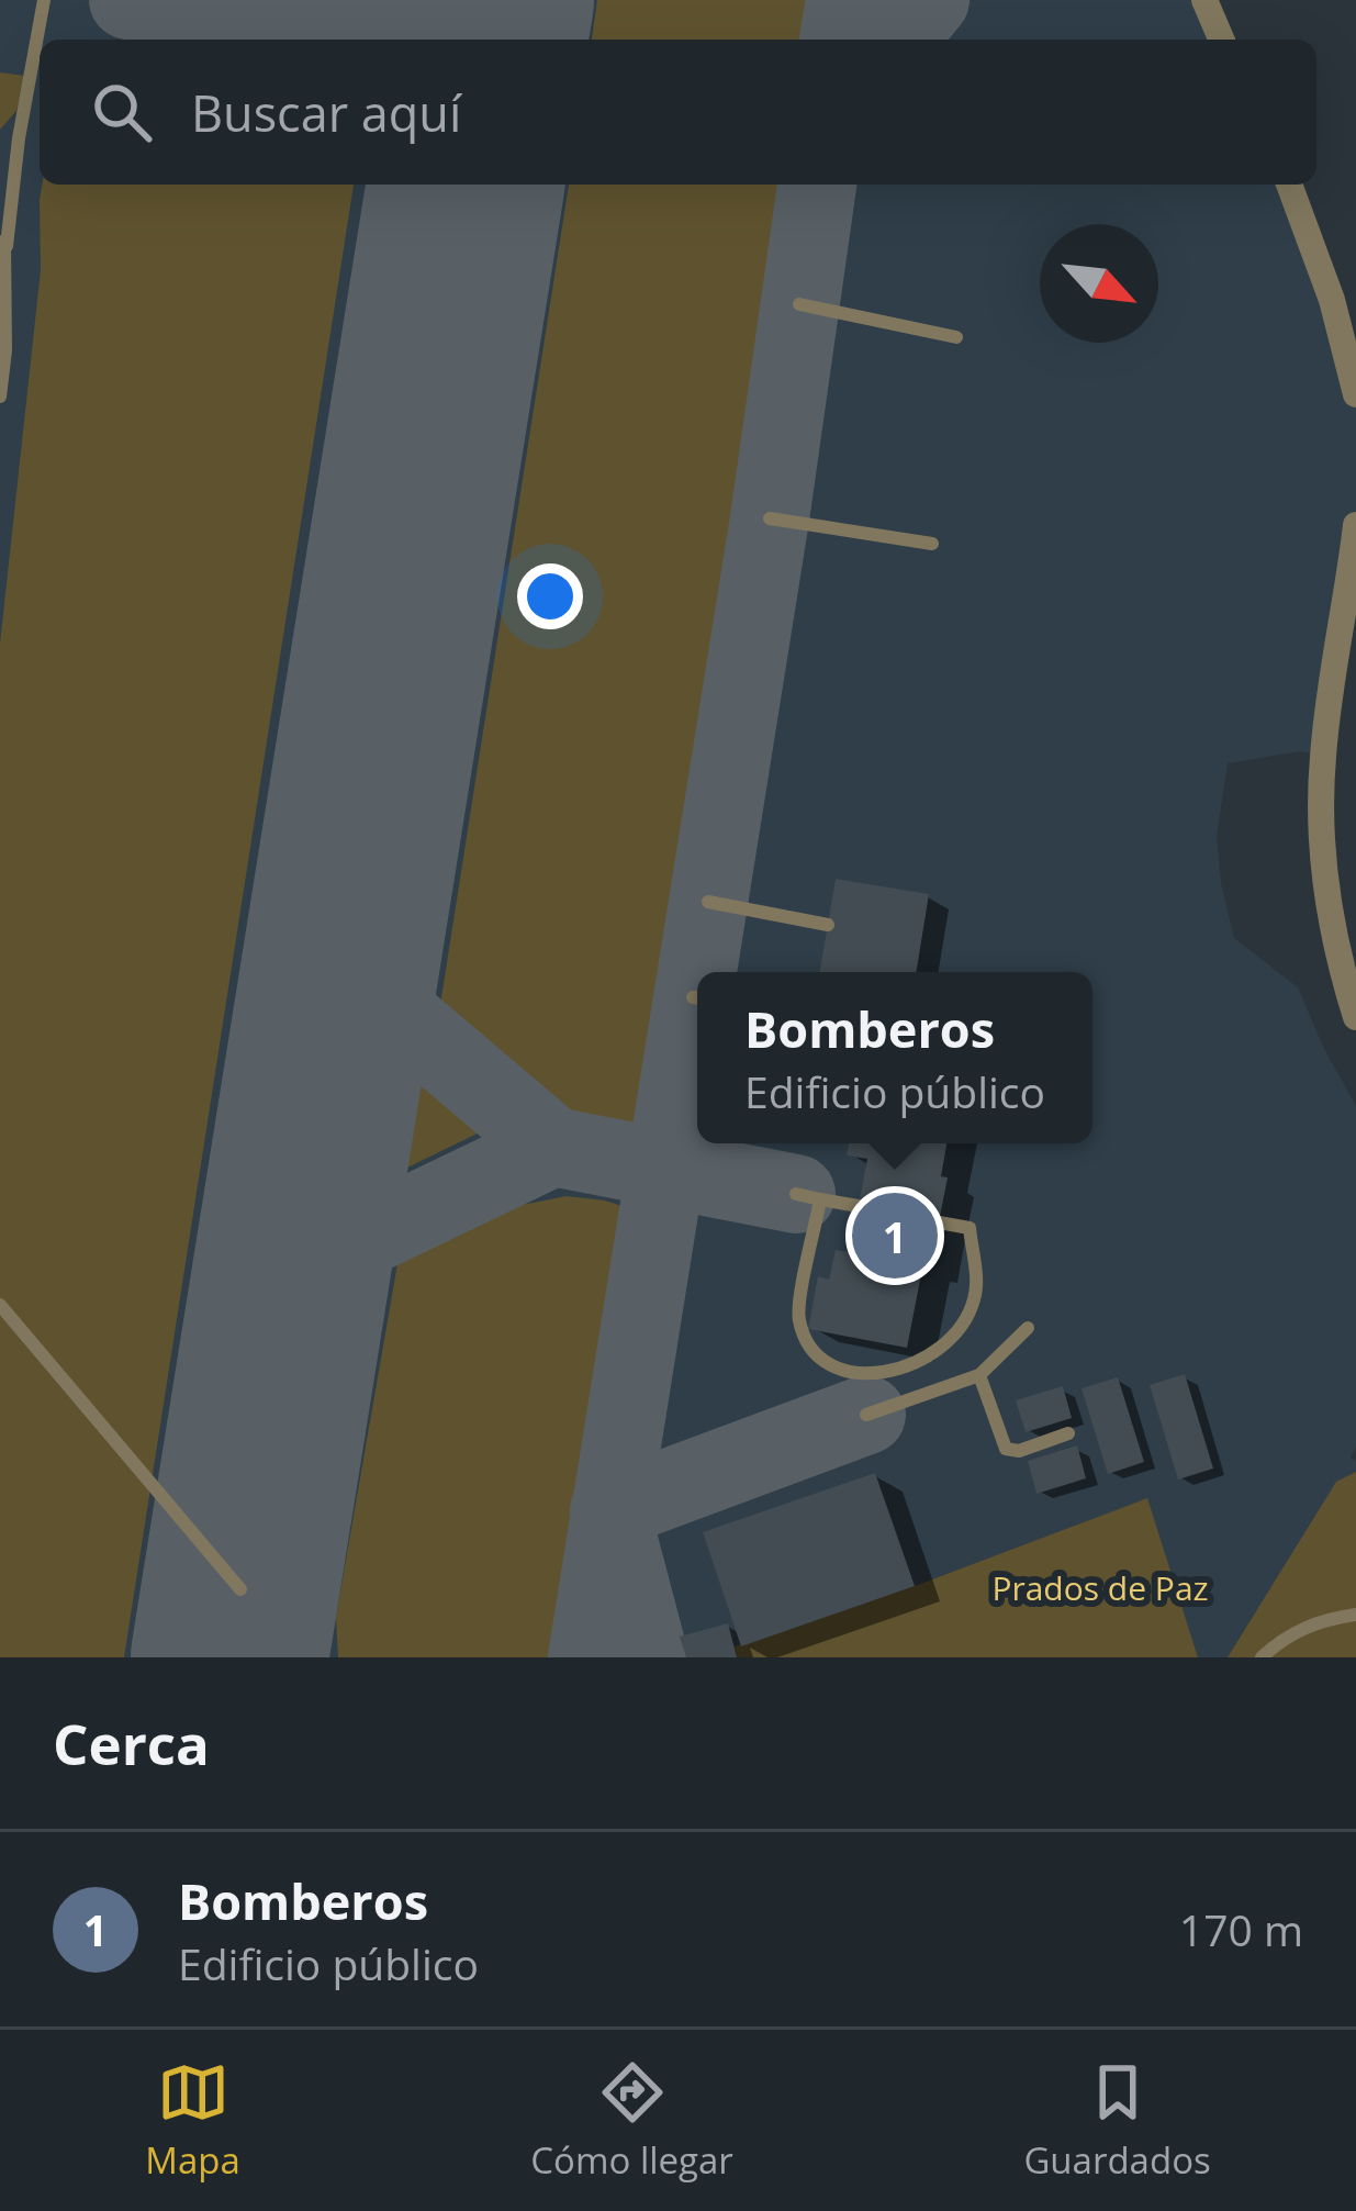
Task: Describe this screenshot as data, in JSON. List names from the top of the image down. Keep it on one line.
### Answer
{"parks":["Prados de Paz"],"north":"bottom right","page":{"search":"Buscar aquí","popup":["Bomberos","Edificio público"],"pins":"1","heading":"Cerca","list":[{"mark":"1","name":"Bomberos","note":"Edificio público","value":"170 m"}],"nav":["Mapa","Cómo llegar","Guardados"]}}
